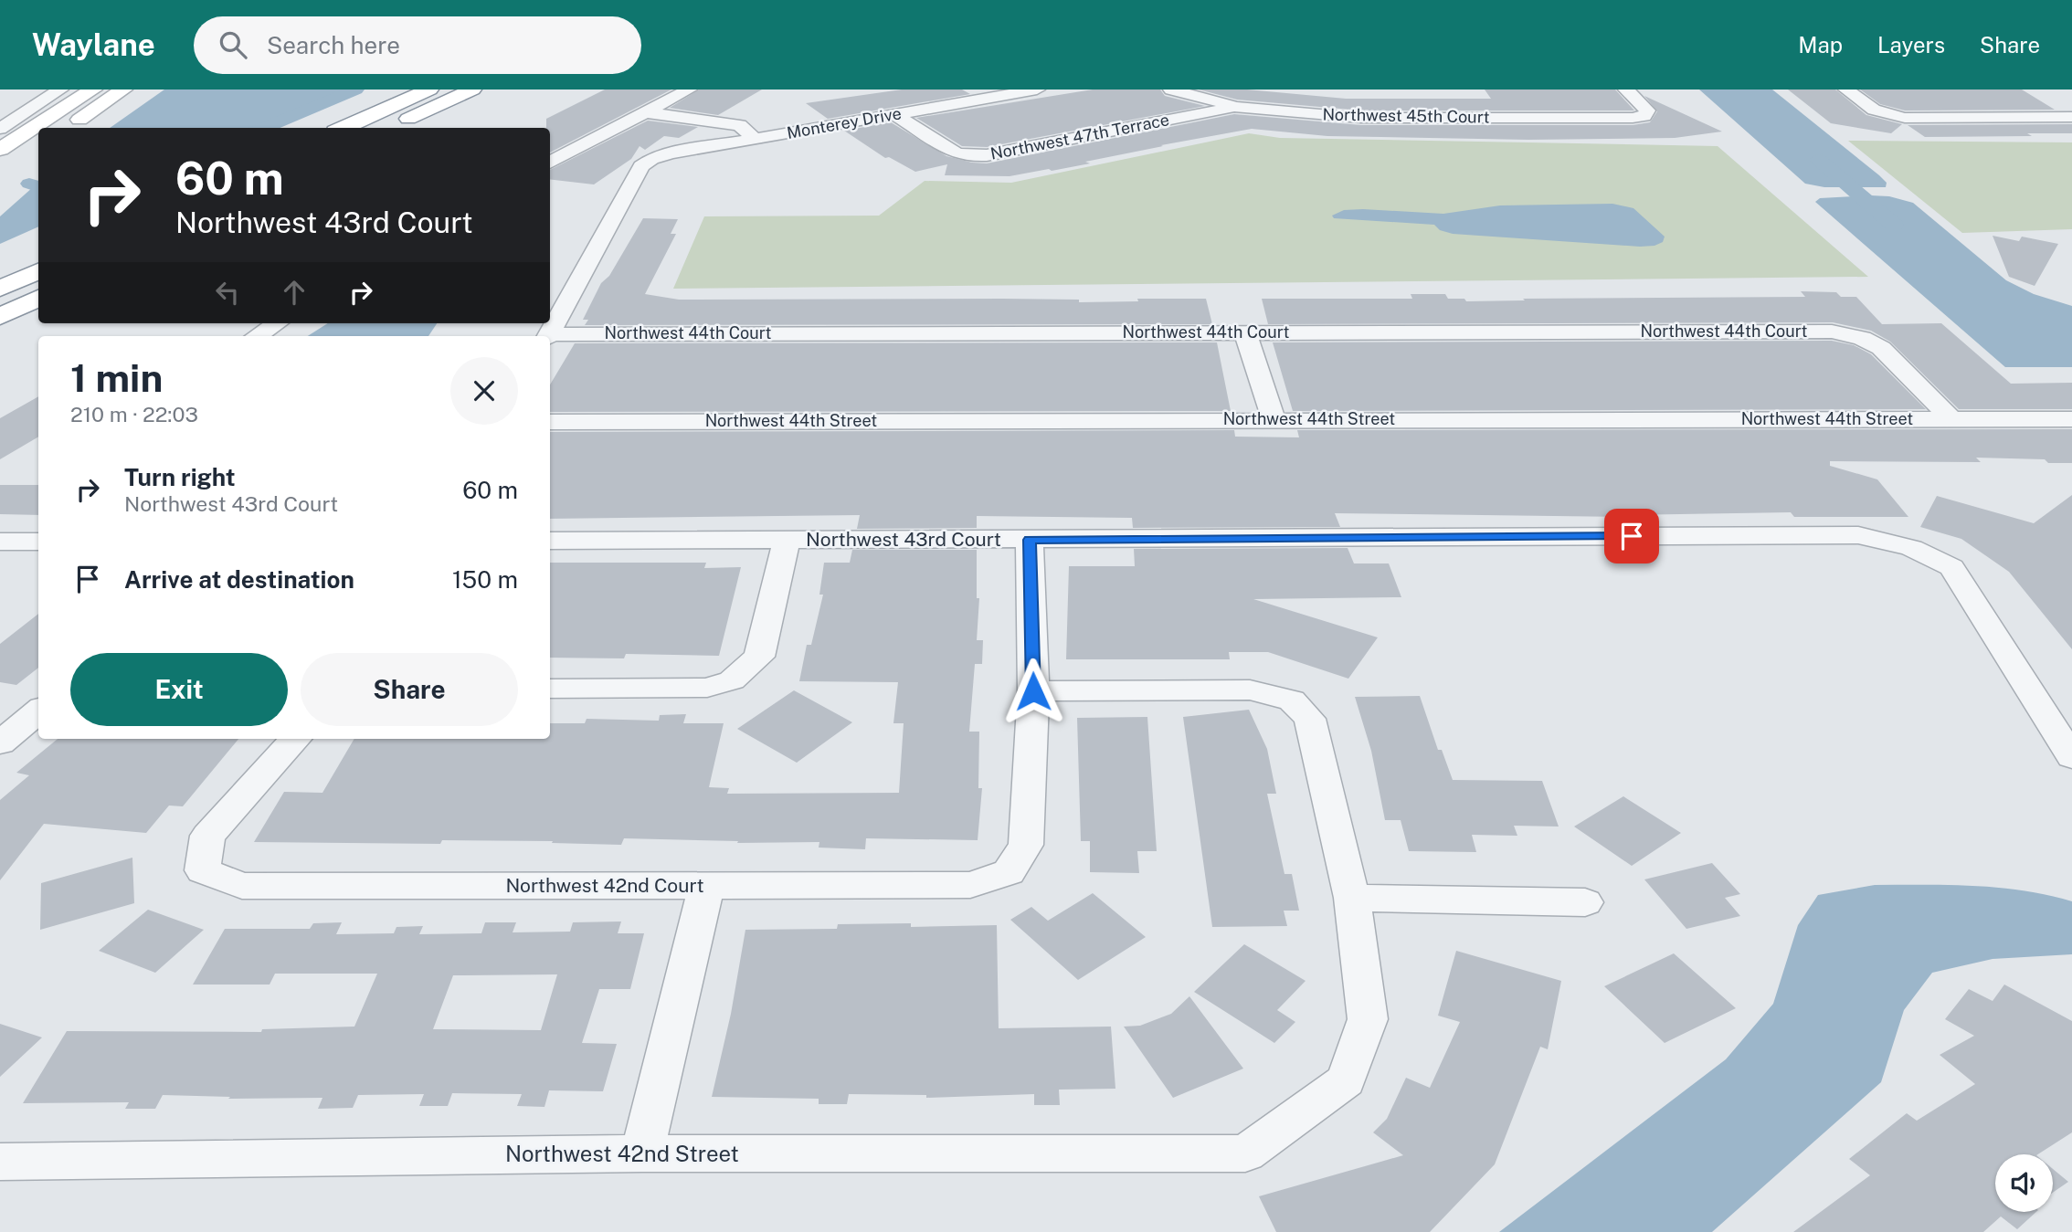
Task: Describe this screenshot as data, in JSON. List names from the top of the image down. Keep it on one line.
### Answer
{"streets":{"street":["Northwest 45th Court","Monterey Drive","Northwest 47th Terrace","Northwest 44th Court","Northwest 44th Street","Northwest 43rd Court","Northwest 42nd Court","Northwest 42nd Street"]},"crossings":[["Northwest 45th Court","Northwest 47th Terrace"],["Monterey Drive","Northwest 47th Terrace"],["Monterey Drive","Northwest 44th Court"],["Northwest 44th Court","Northwest 44th Street"]],"page":{"header":"Waylane","search":"Search here","nav":["Map","Layers","Share"],"turn":["60 m","Northwest 43rd Court"],"heading":["1 min","210 m · 22:03"],"list":[{"name":"Turn right","note":"Northwest 43rd Court","value":"60 m"},{"name":"Arrive at destination","value":"150 m"}],"buttons":["Exit","Share"]}}
